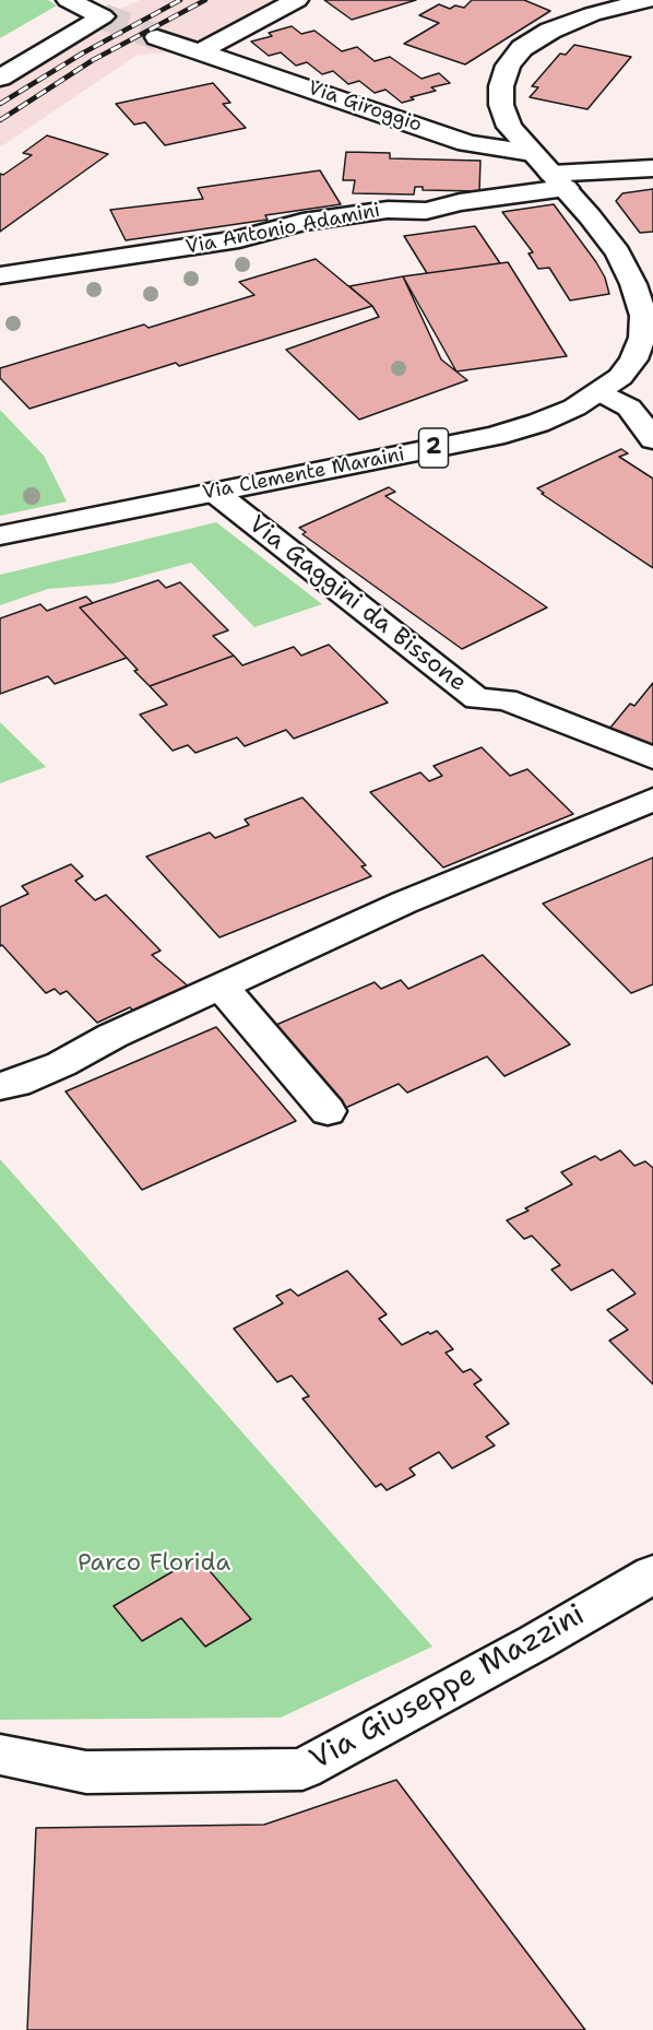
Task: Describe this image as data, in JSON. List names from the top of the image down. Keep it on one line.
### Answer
{"streets":{"street":["Via Giroggio","Via Antonio Adamini","2","Via Clemente Maraini","Via Gaggini da Bissone","Via Giuseppe Mazzini"]},"crossings":[["Via Giroggio","Via Clemente Maraini"],["Via Antonio Adamini","Via Clemente Maraini"],["Via Clemente Maraini","Via Gaggini da Bissone"]],"parks":["Parco Florida"]}
